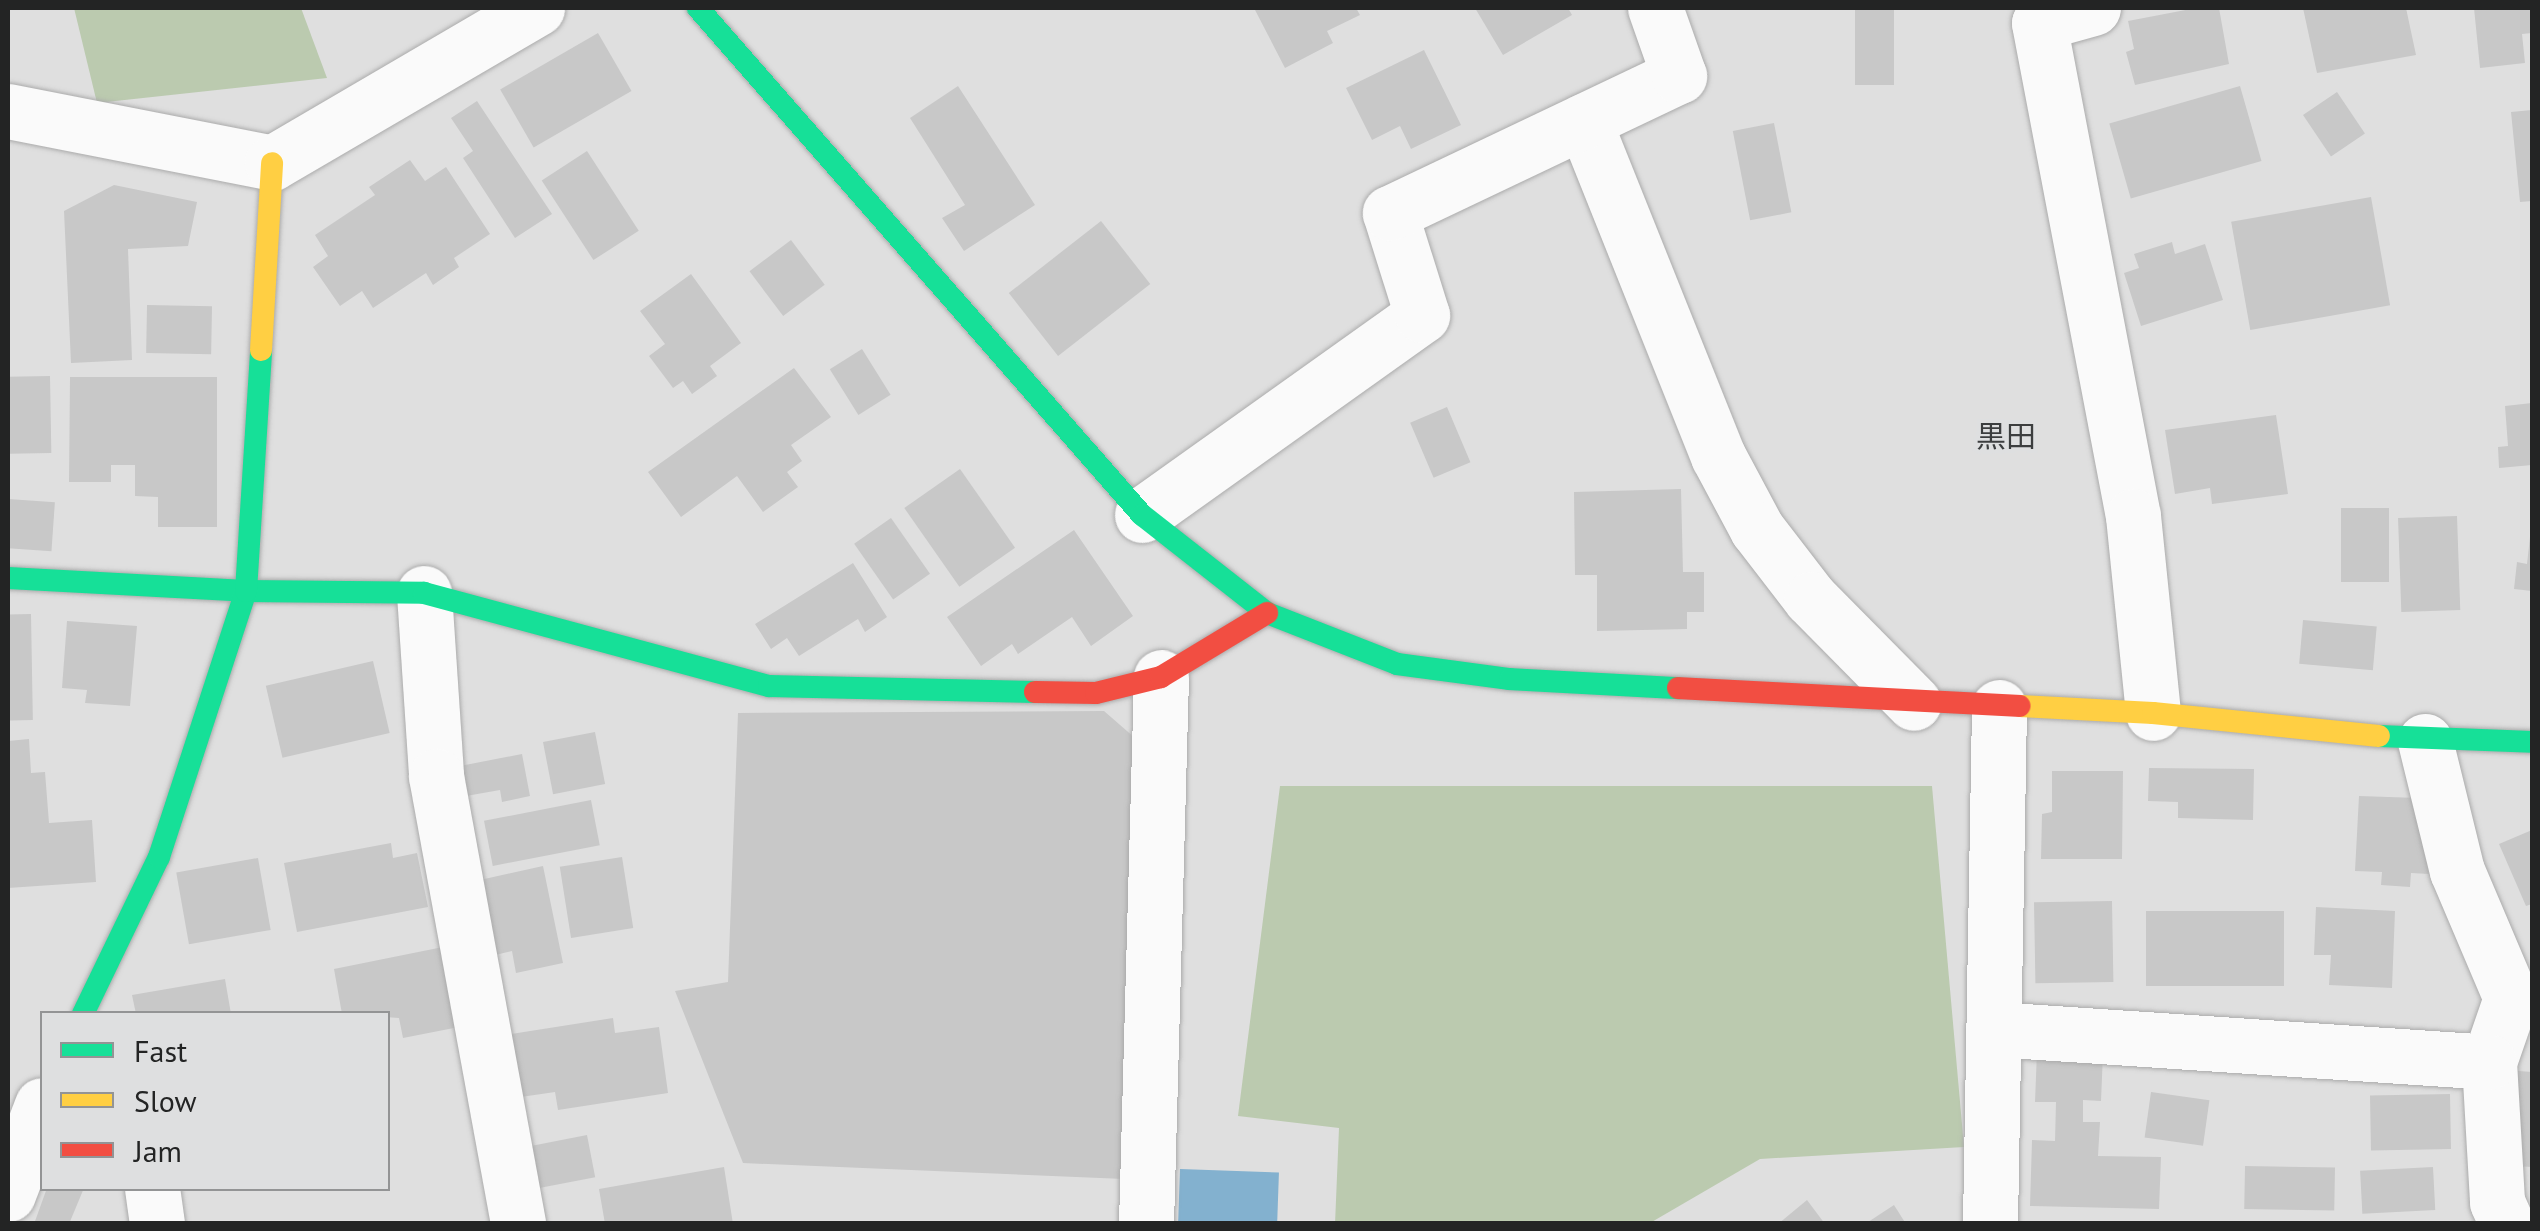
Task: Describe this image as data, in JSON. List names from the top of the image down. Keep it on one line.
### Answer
{"districts":["黒田"],"legend":["Fast","Slow","Jam"]}
